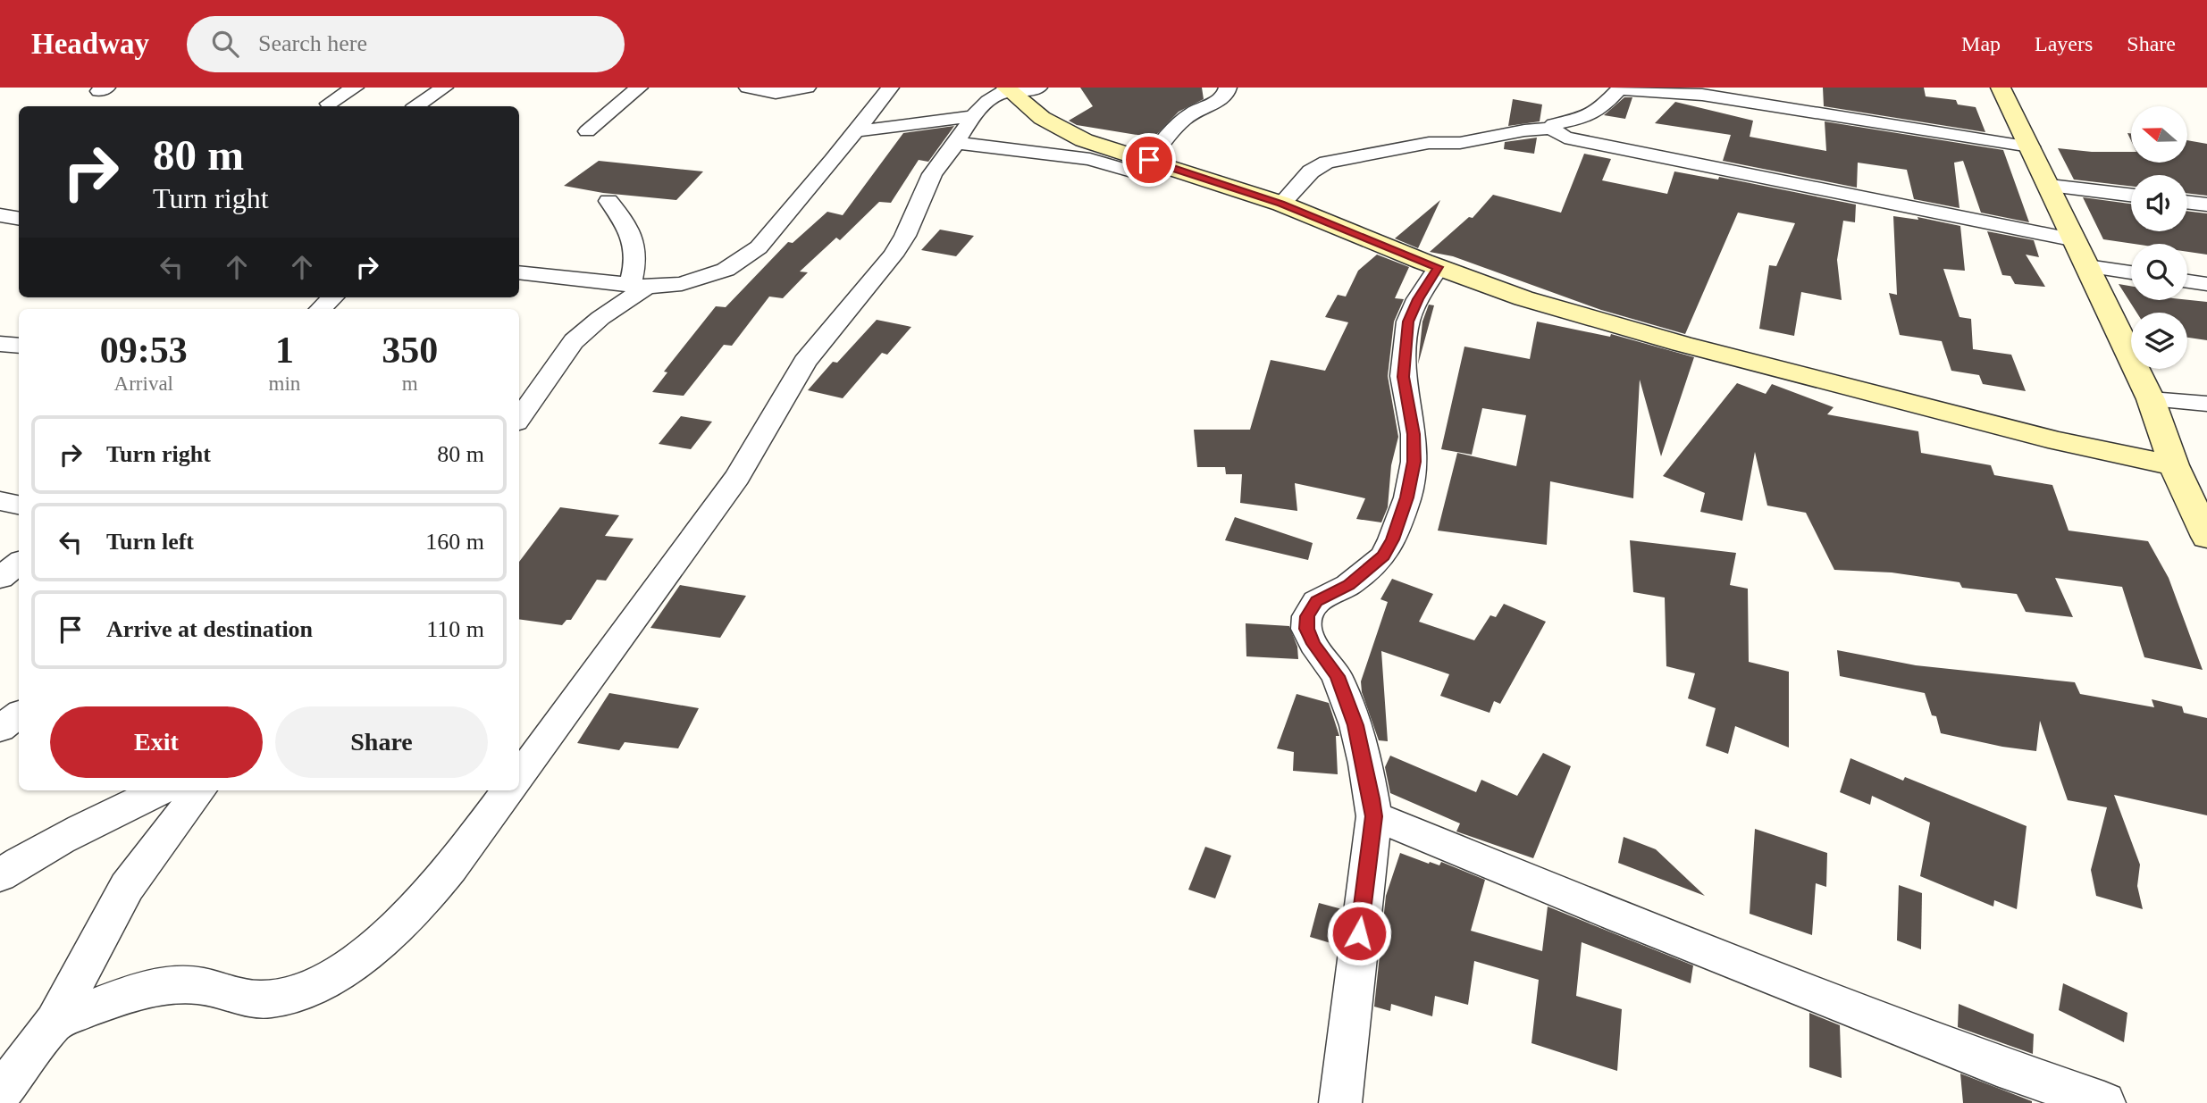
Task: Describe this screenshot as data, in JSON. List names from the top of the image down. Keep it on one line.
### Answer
{"north":"left","page":{"header":"Headway","search":"Search here","nav":["Map","Layers","Share"],"turn":["80 m","Turn right"],"eta":["09:53","Arrival","1","min","350","m"],"list":[{"name":"Turn right","value":"80 m"},{"name":"Turn left","value":"160 m"},{"name":"Arrive at destination","value":"110 m"}],"buttons":["Exit","Share"]}}
